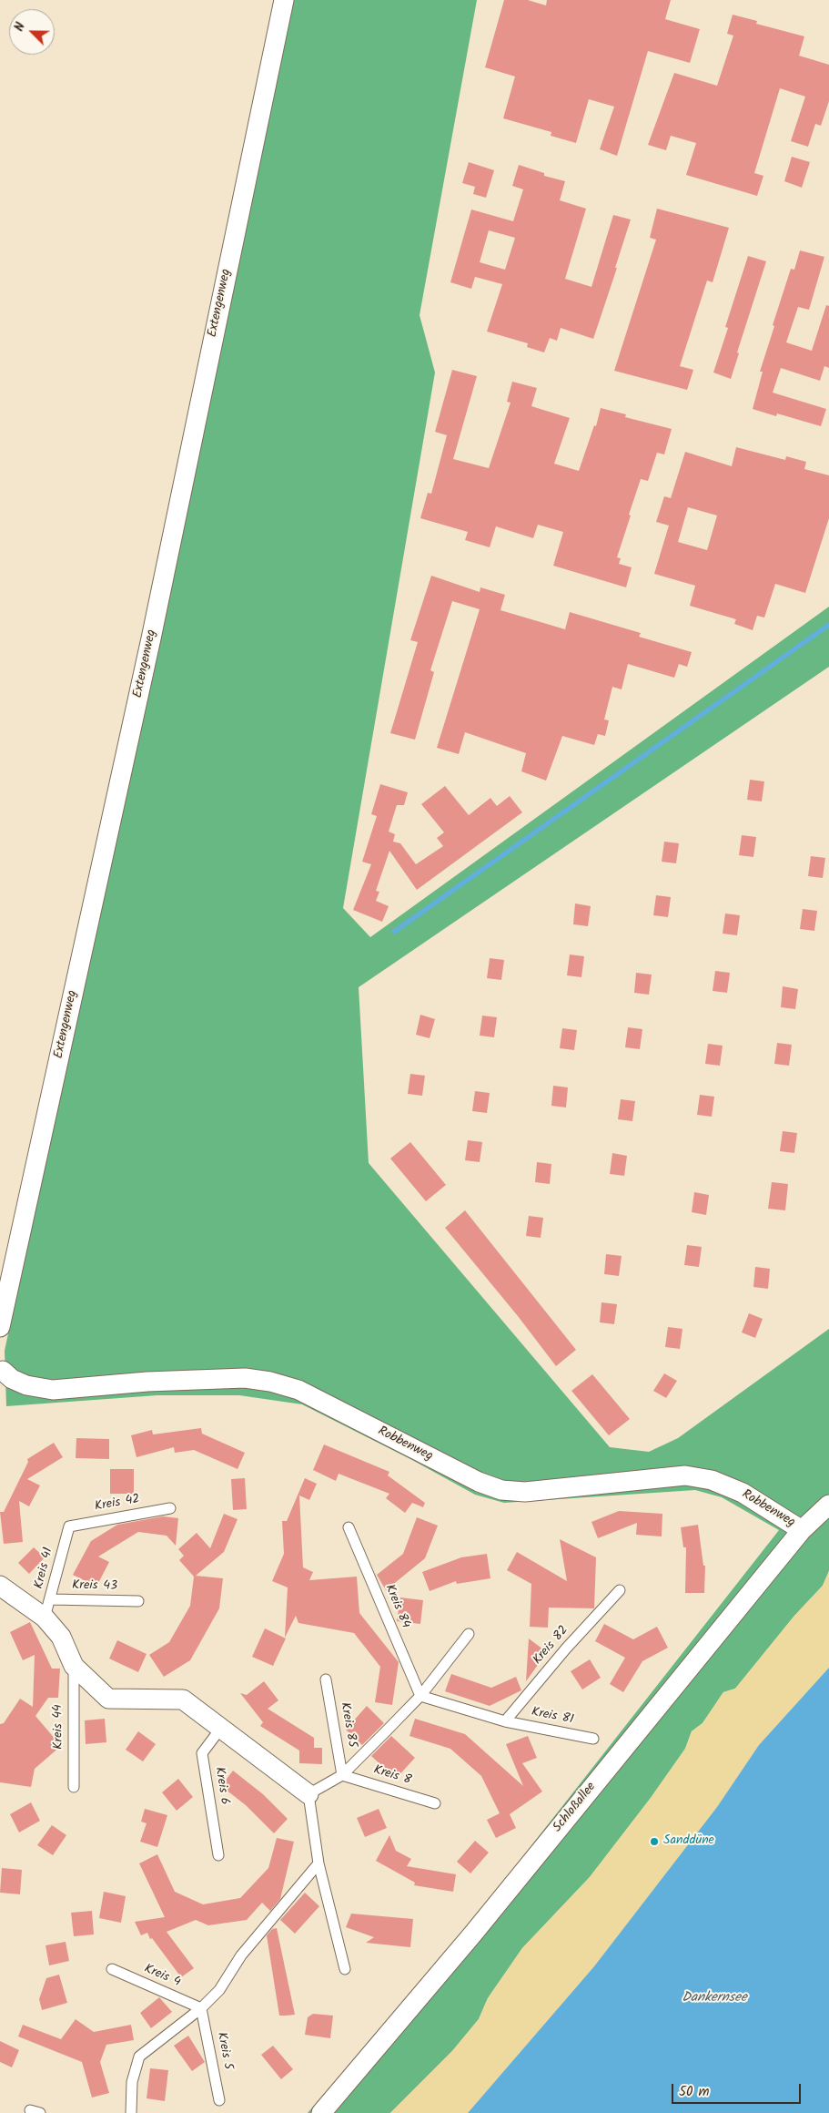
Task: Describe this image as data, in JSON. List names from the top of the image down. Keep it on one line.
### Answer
{"streets":{"street":["Extengenweg","Robbenweg","Schloßallee"],"lane":["Kreis 42","Kreis 41","Kreis 43","Kreis 84","Kreis 82","Kreis 81","Kreis 85","Kreis 44","Kreis 8","Kreis 6","Kreis 4","Kreis 5"]},"crossings":[["Robbenweg","Schloßallee"],["Kreis 42","Kreis 41"],["Kreis 41","Kreis 43"],["Kreis 84","Kreis 81"],["Kreis 82","Kreis 81"],["Kreis 85","Kreis 8"],["Kreis 4","Kreis 5"]],"water":["Dankernsee"],"places":["Sanddüne"],"scale_bar":"50 m","north":"top left"}
